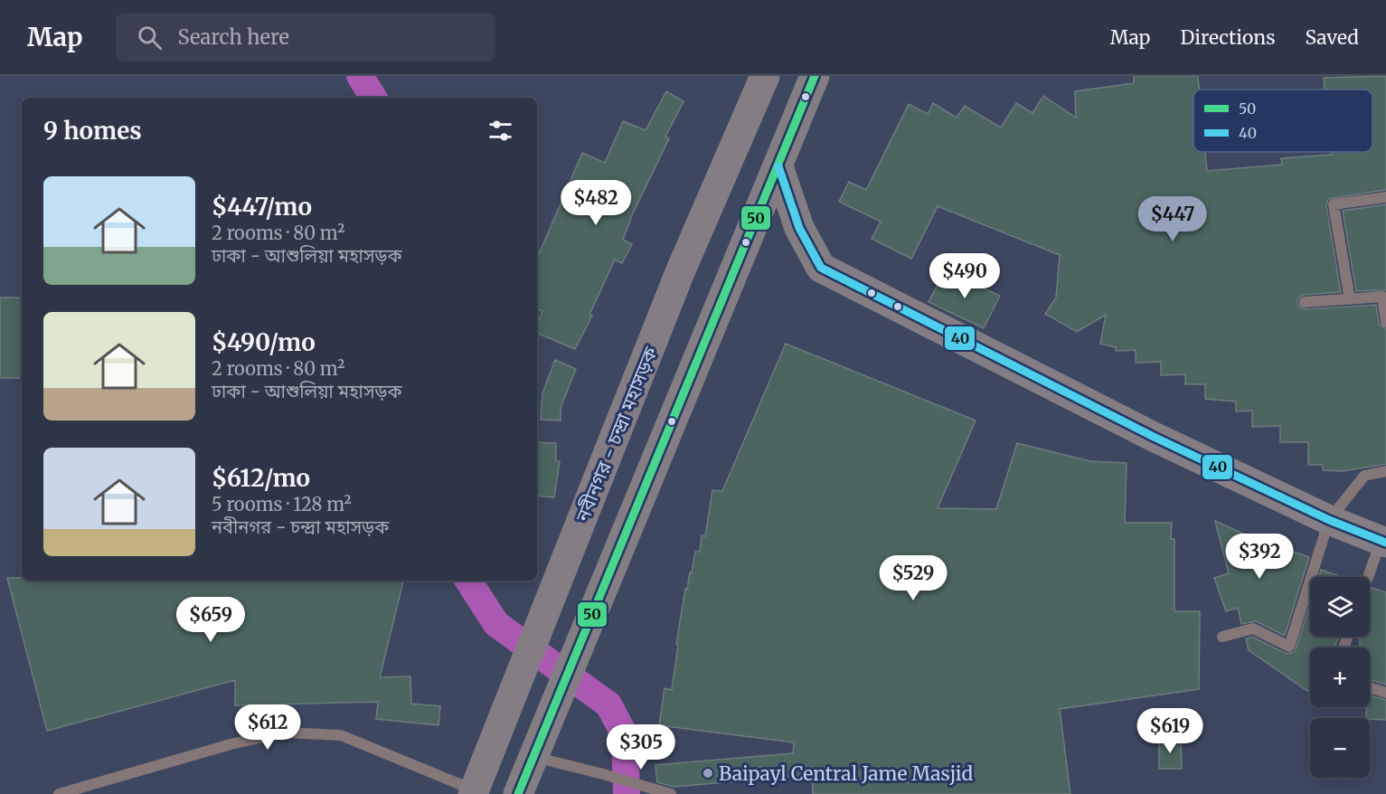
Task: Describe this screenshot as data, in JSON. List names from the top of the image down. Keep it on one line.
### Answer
{"streets":{"highway":["নবীনগর - চন্দ্রা মহাসড়ক"]},"places":["Baipayl Central Jame Masjid"],"lines":["transit line 50","transit line 40"],"legend":["50","40"],"page":{"header":"Map","search":"Search here","nav":["Map","Directions","Saved"],"heading":"9 homes","list":[{"name":"$447/mo","note":"2 rooms · 80 m² · ঢাকা - আশুলিয়া মহাসড়ক"},{"name":"$490/mo","note":"2 rooms · 80 m² · ঢাকা - আশুলিয়া মহাসড়ক"},{"name":"$612/mo","note":"5 rooms · 128 m² · নবীনগর - চন্দ্রা মহাসড়ক"}],"price":["$482","$447","$490","$392","$529","$659","$612","$619","$305"],"map_buttons":["+","−"]}}
